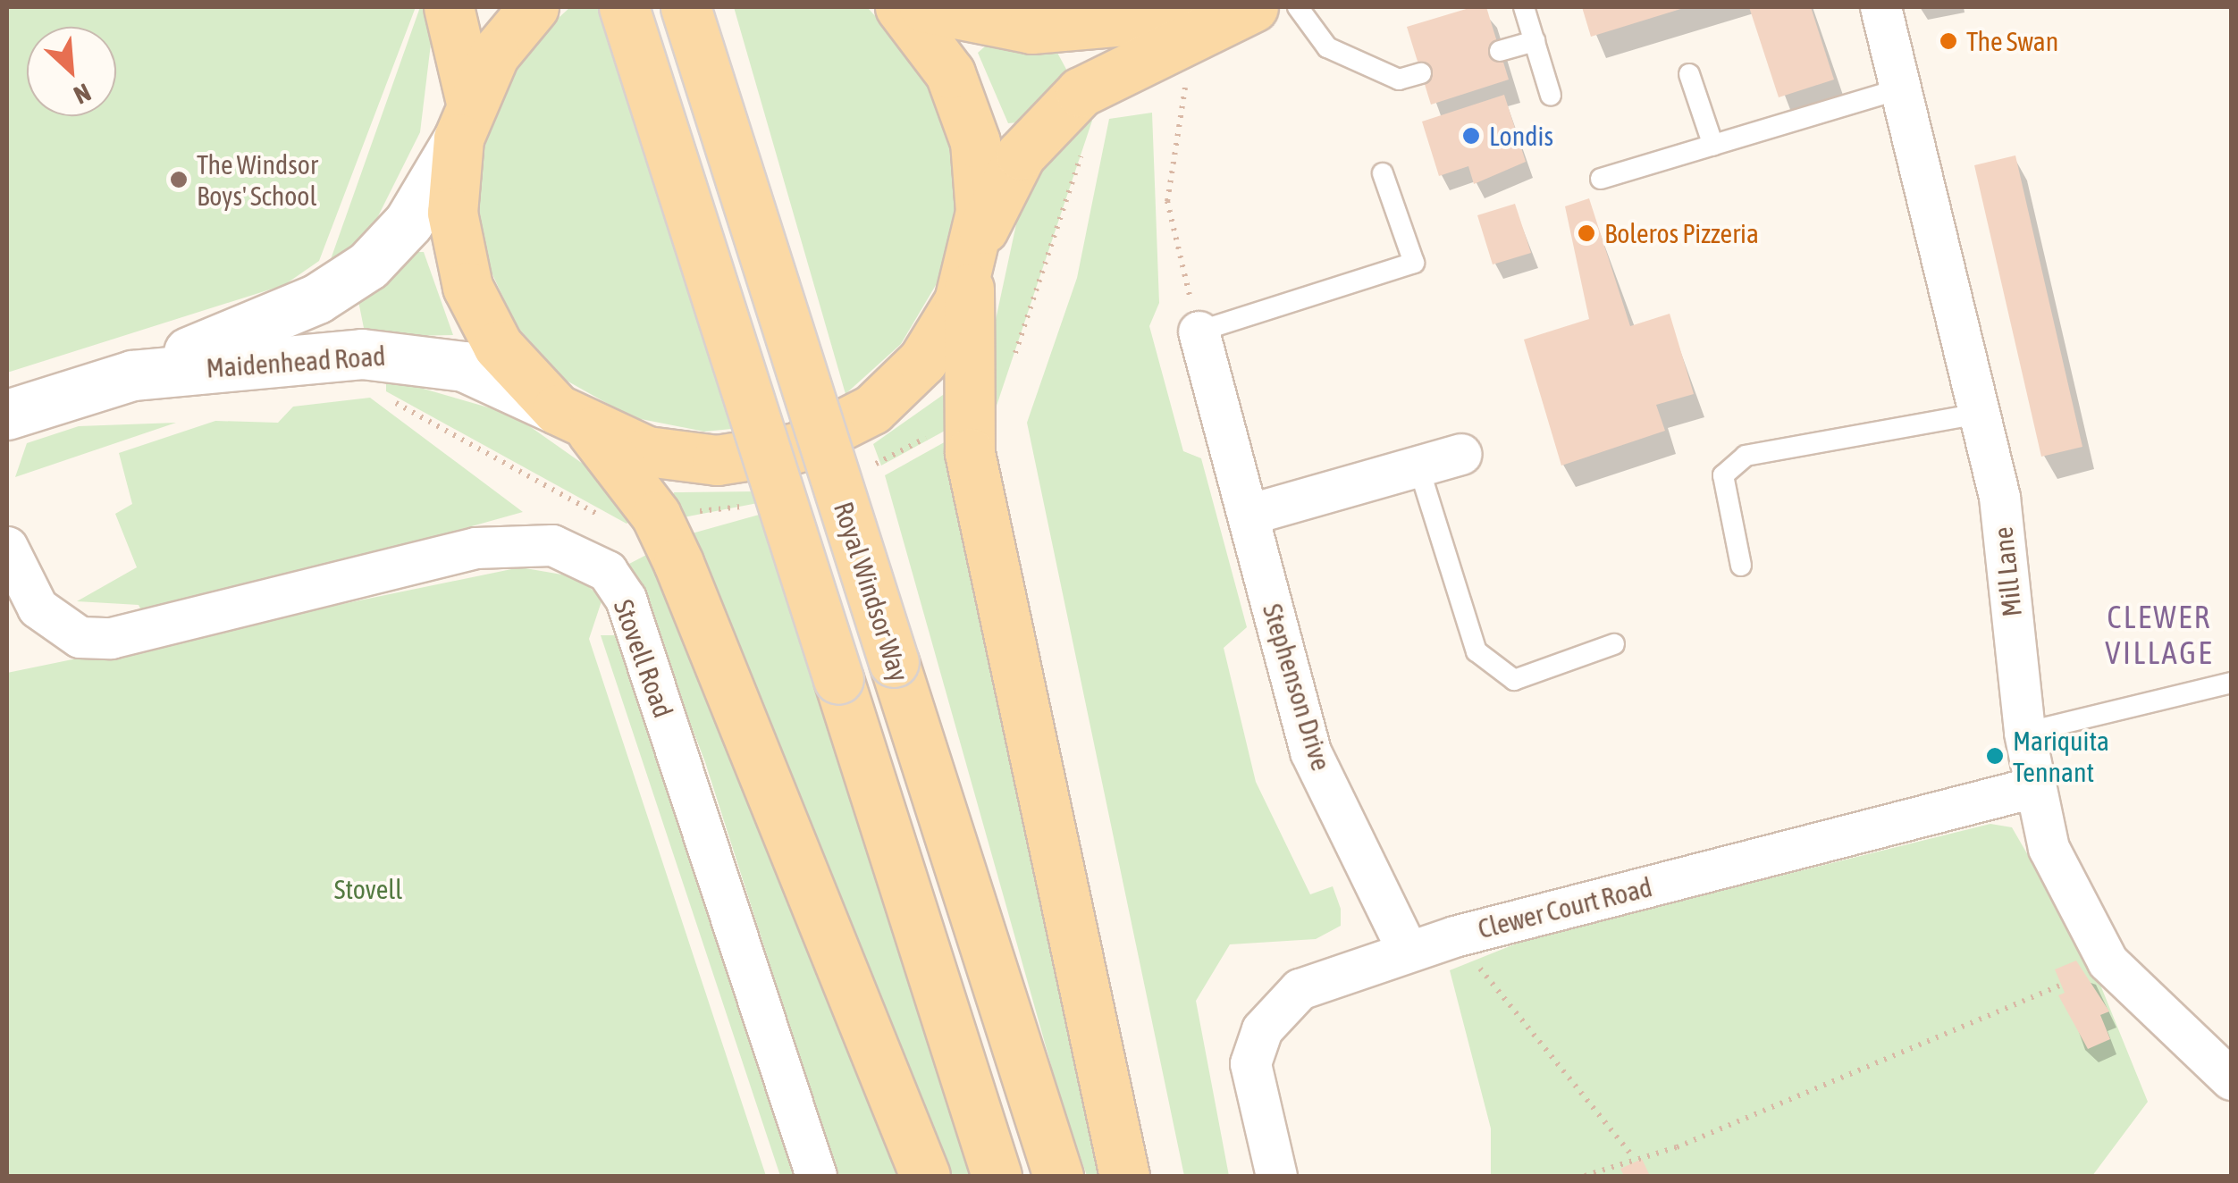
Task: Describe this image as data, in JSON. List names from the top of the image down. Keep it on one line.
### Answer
{"streets":{"main road":["Royal Windsor Way"],"street":["Maidenhead Road","Mill Lane","Stovell Road","Stephenson Drive","Clewer Court Road"]},"crossings":[["Mill Lane","Clewer Court Road"],["Stephenson Drive","Clewer Court Road"]],"districts":["CLEWER VILLAGE"],"parks":["Stovell"],"places":["The Swan","Londis","The Windsor Boys' School","Boleros Pizzeria","Mariquita Tennant"],"north":"bottom right"}
